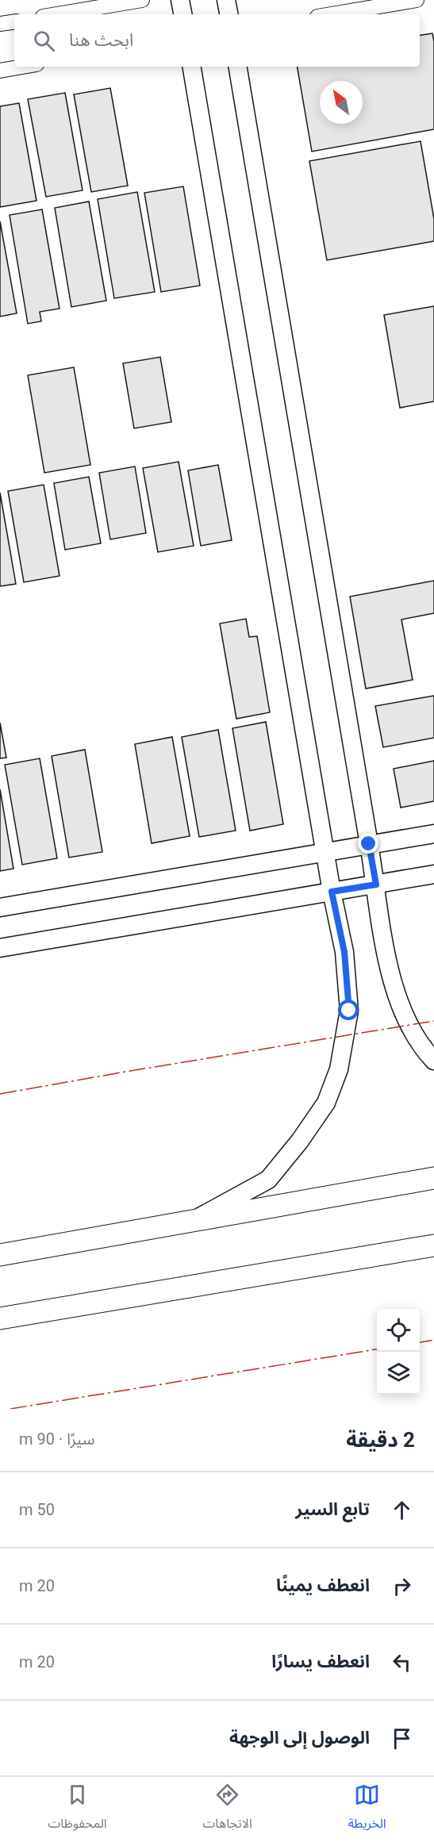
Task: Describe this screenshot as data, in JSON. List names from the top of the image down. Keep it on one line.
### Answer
{"north":"top left","page":{"search":"ابحث هنا","heading":["2 دقيقة","سيرًا · 90 m"],"list":[["تابع السير","50 m"],["انعطف يمينًا","20 m"],["انعطف يسارًا","20 m"],"الوصول إلى الوجهة"],"nav":["الخريطة","الاتجاهات","المحفوظات"]}}
